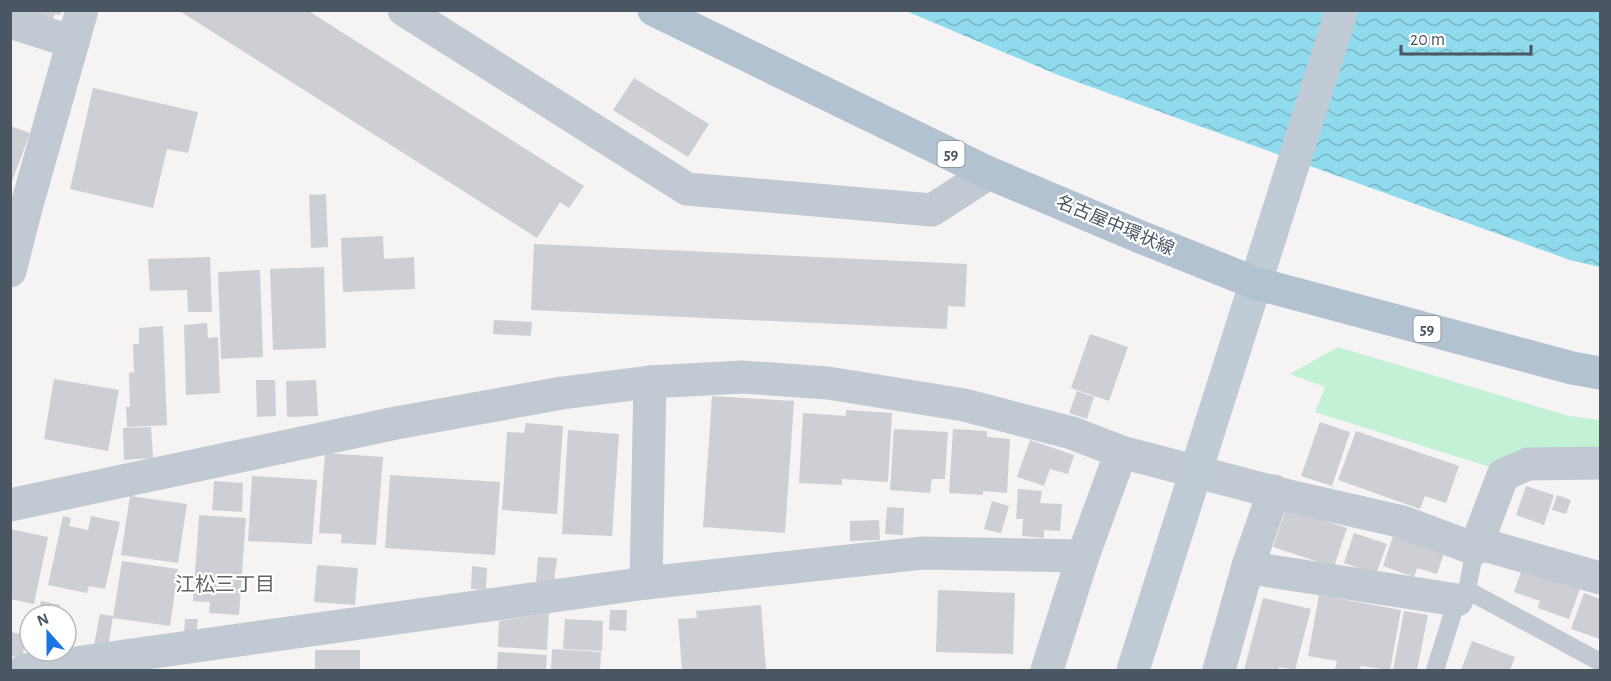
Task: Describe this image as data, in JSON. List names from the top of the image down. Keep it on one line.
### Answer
{"streets":{"main road":["59","名古屋中環状線"]},"districts":["江松三丁目"],"scale_bar":"20 m","north":"top"}
